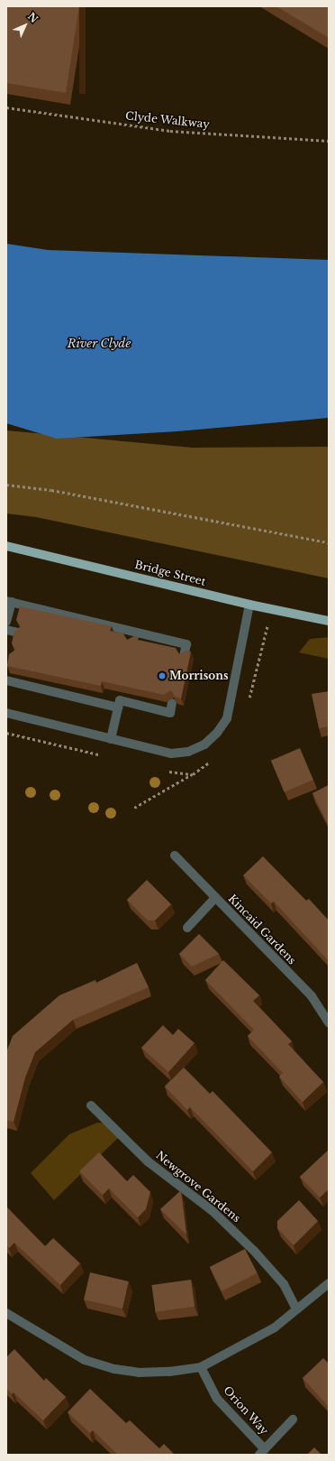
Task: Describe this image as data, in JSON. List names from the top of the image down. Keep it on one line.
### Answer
{"streets":{"main road":["Bridge Street"],"street":["Kincaid Gardens","Newgrove Gardens","Orion Way"],"path":["Clyde Walkway"]},"water":["River Clyde"],"places":["Morrisons"],"north":"top right"}
